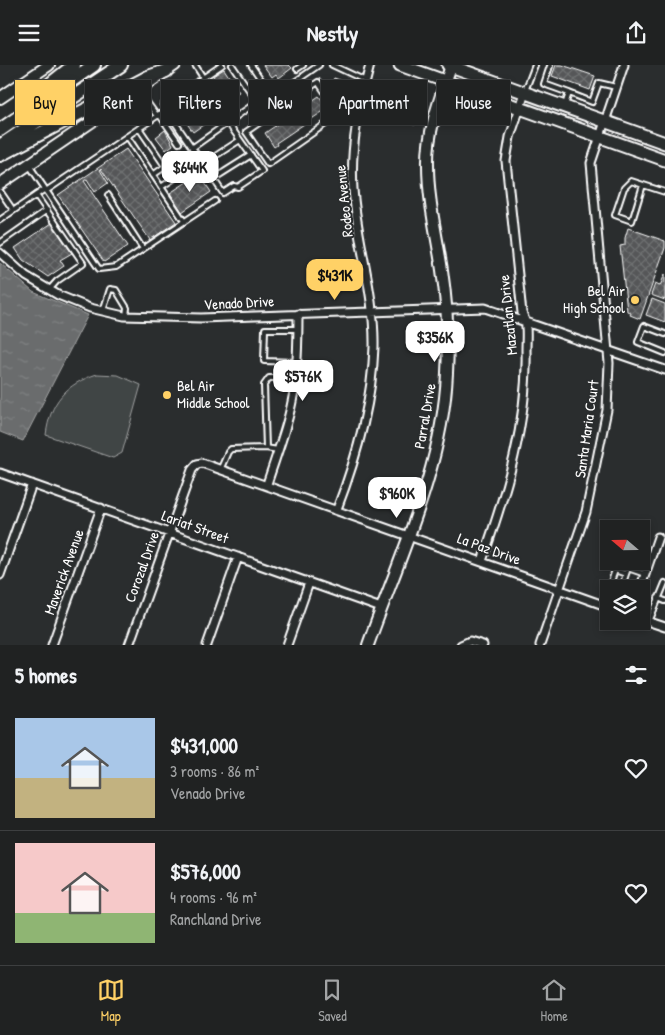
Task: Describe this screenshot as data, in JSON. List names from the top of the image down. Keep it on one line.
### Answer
{"streets":{"street":["Rodeo Avenue","Venado Drive","Mazatlan Drive","Parral Drive","Santa Maria Court","Lariat Street","La Paz Drive","Corozal Drive","Maverick Avenue"]},"crossings":[["Rodeo Avenue","Venado Drive"],["Rodeo Avenue","La Paz Drive"],["Venado Drive","Mazatlan Drive"],["Venado Drive","Parral Drive"],["Venado Drive","Santa Maria Court"],["Mazatlan Drive","La Paz Drive"],["Parral Drive","Lariat Street"],["Parral Drive","La Paz Drive"],["Santa Maria Court","La Paz Drive"],["Lariat Street","Corozal Drive"],["Lariat Street","Maverick Avenue"],["La Paz Drive","Corozal Drive"]],"places":["Bel Air High School","Bel Air Middle School"],"north":"left","page":{"header":"Nestly","chip":["Buy","Rent","Filters","New","Apartment","House"],"price":["$644K","$431K","$356K","$576K","$960K"],"heading":"5 homes","list":[{"name":"$431,000","note":"3 rooms · 86 m² · Venado Drive"},{"name":"$576,000","note":"4 rooms · 96 m² · Ranchland Drive"}],"tabs":["Map","Saved","Home"]}}
